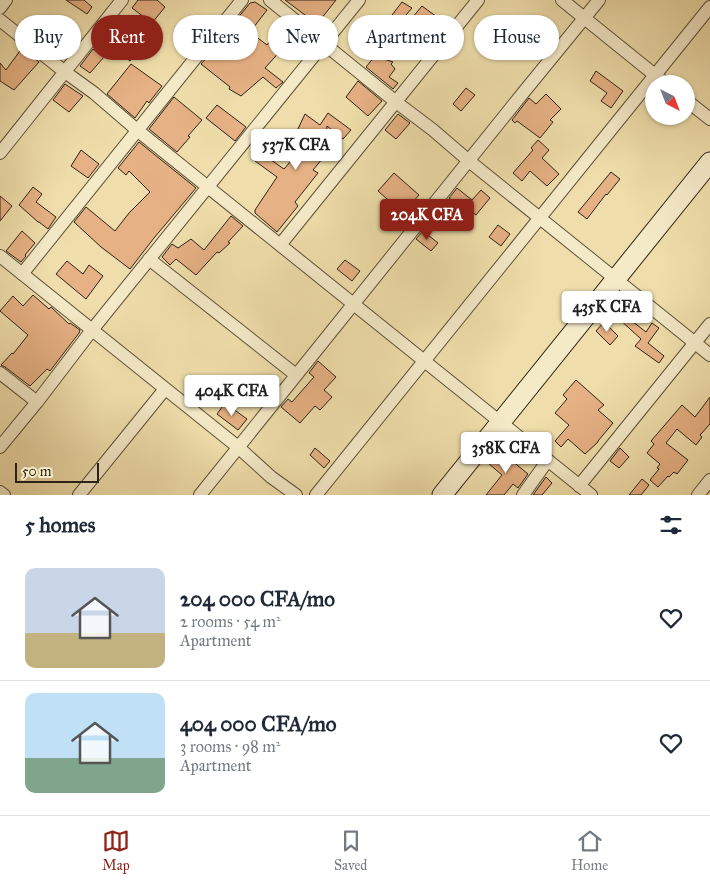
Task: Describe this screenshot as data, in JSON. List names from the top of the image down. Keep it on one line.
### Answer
{"scale_bar":"50 m","north":"bottom right","page":{"chip":["Buy","Rent","Filters","New","Apartment","House"],"price":["537K CFA","204K CFA","435K CFA","404K CFA","358K CFA"],"scale":"50 m","heading":"5 homes","list":[{"name":"204 000 CFA/mo","note":"2 rooms · 54 m² · Apartment"},{"name":"404 000 CFA/mo","note":"3 rooms · 98 m² · Apartment"}],"tabs":["Map","Saved","Home"]}}
